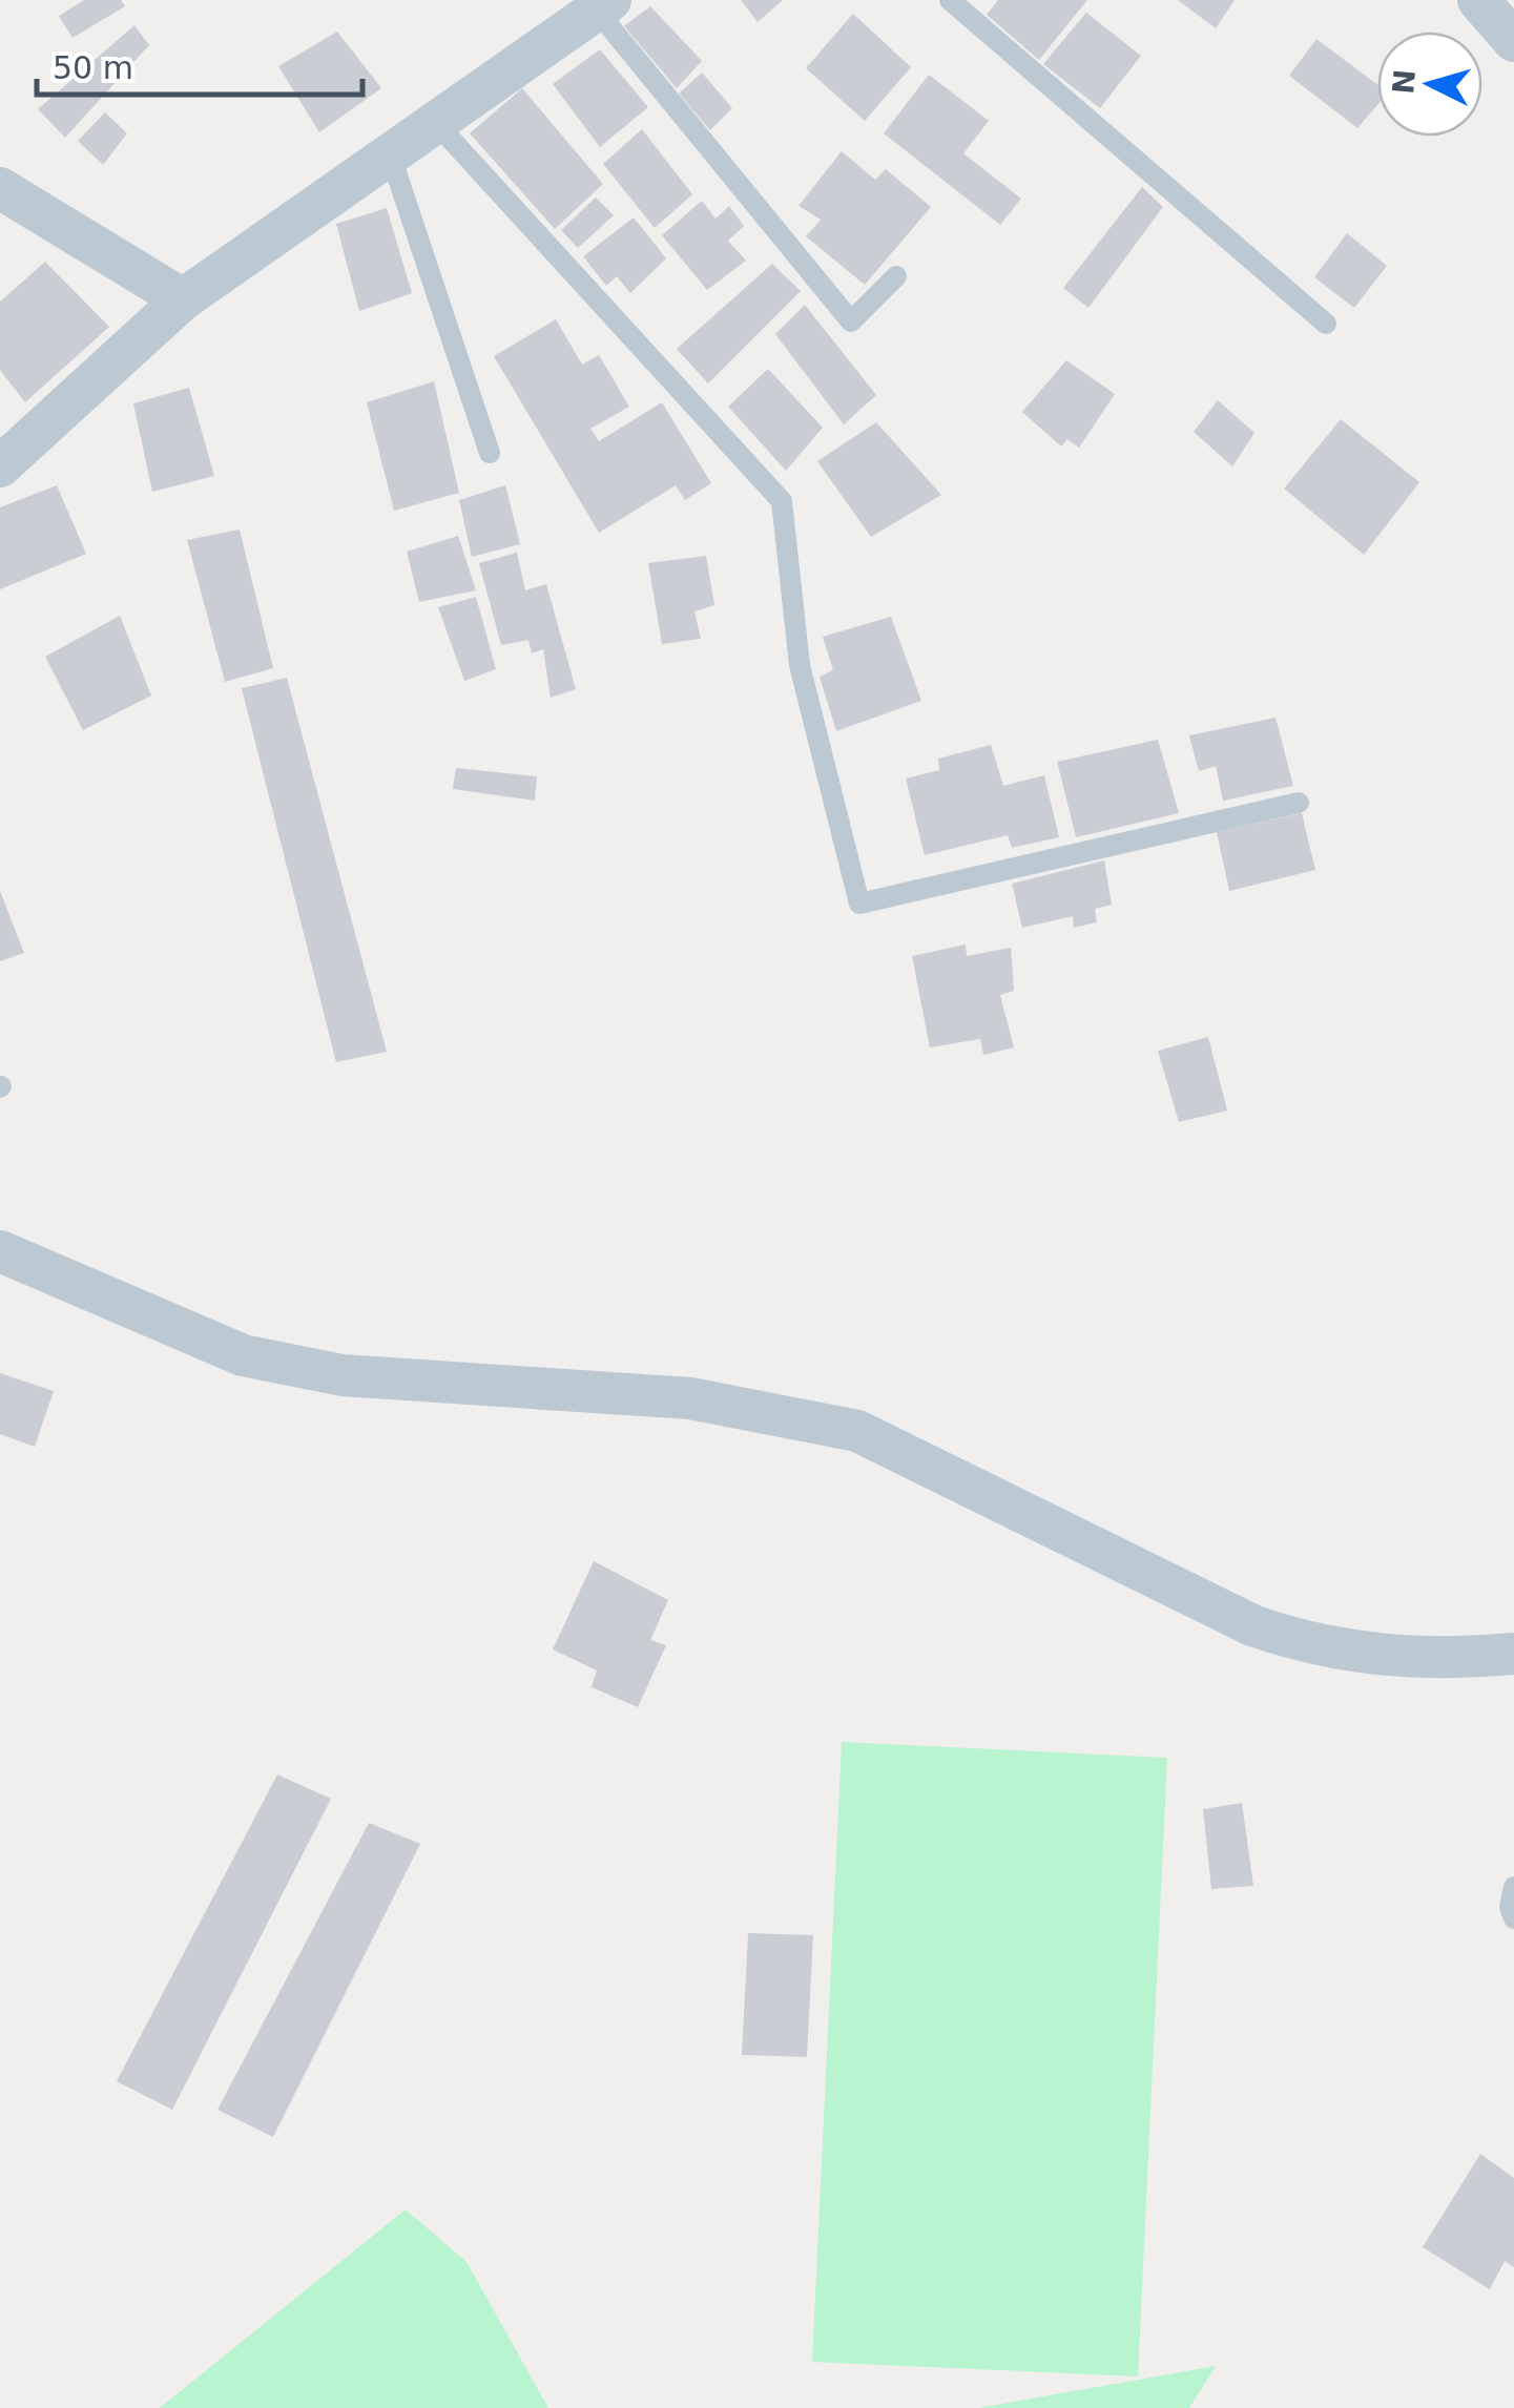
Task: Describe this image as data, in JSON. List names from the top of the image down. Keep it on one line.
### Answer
{"scale_bar":"50 m","north":"left"}
